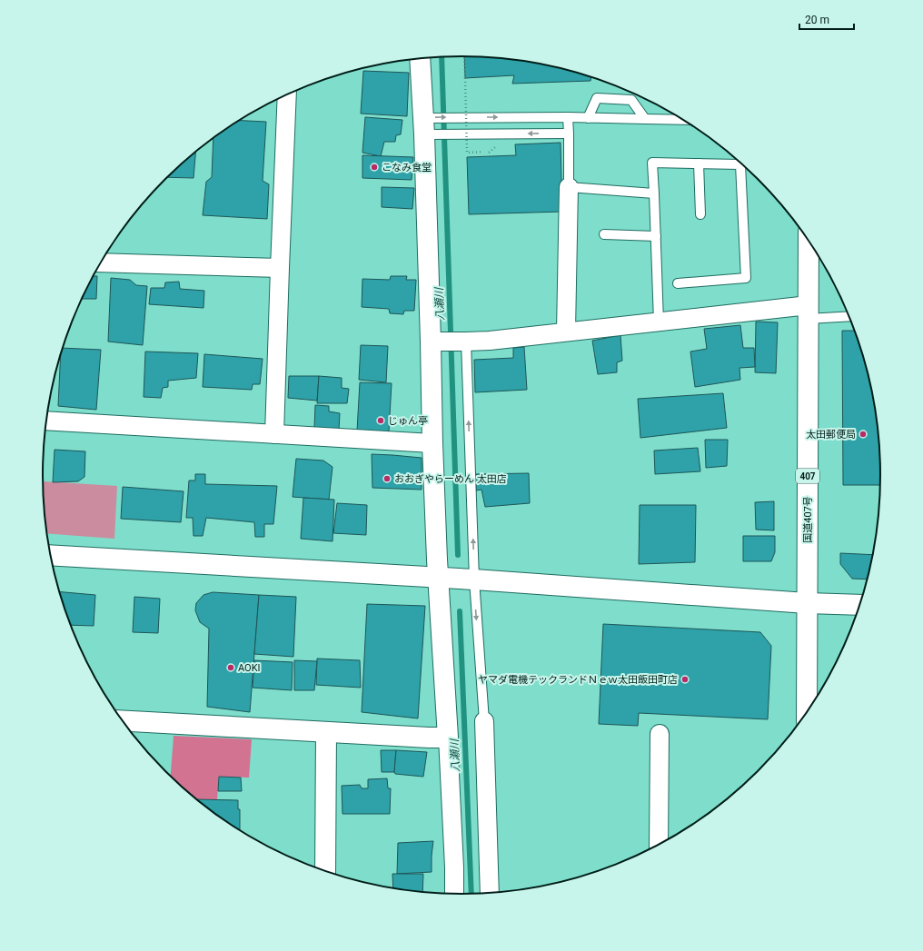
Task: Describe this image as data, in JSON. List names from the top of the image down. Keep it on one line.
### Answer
{"streets":{"main road":["407","国道407号"]},"water":["八瀬川"],"places":["こなみ食堂","じゅん亭","太田郵便局","おおぎやらーめん 太田店","AOKI","ヤマダ電機テックランドＮｅｗ太田飯田町店"],"scale_bar":"20 m"}
